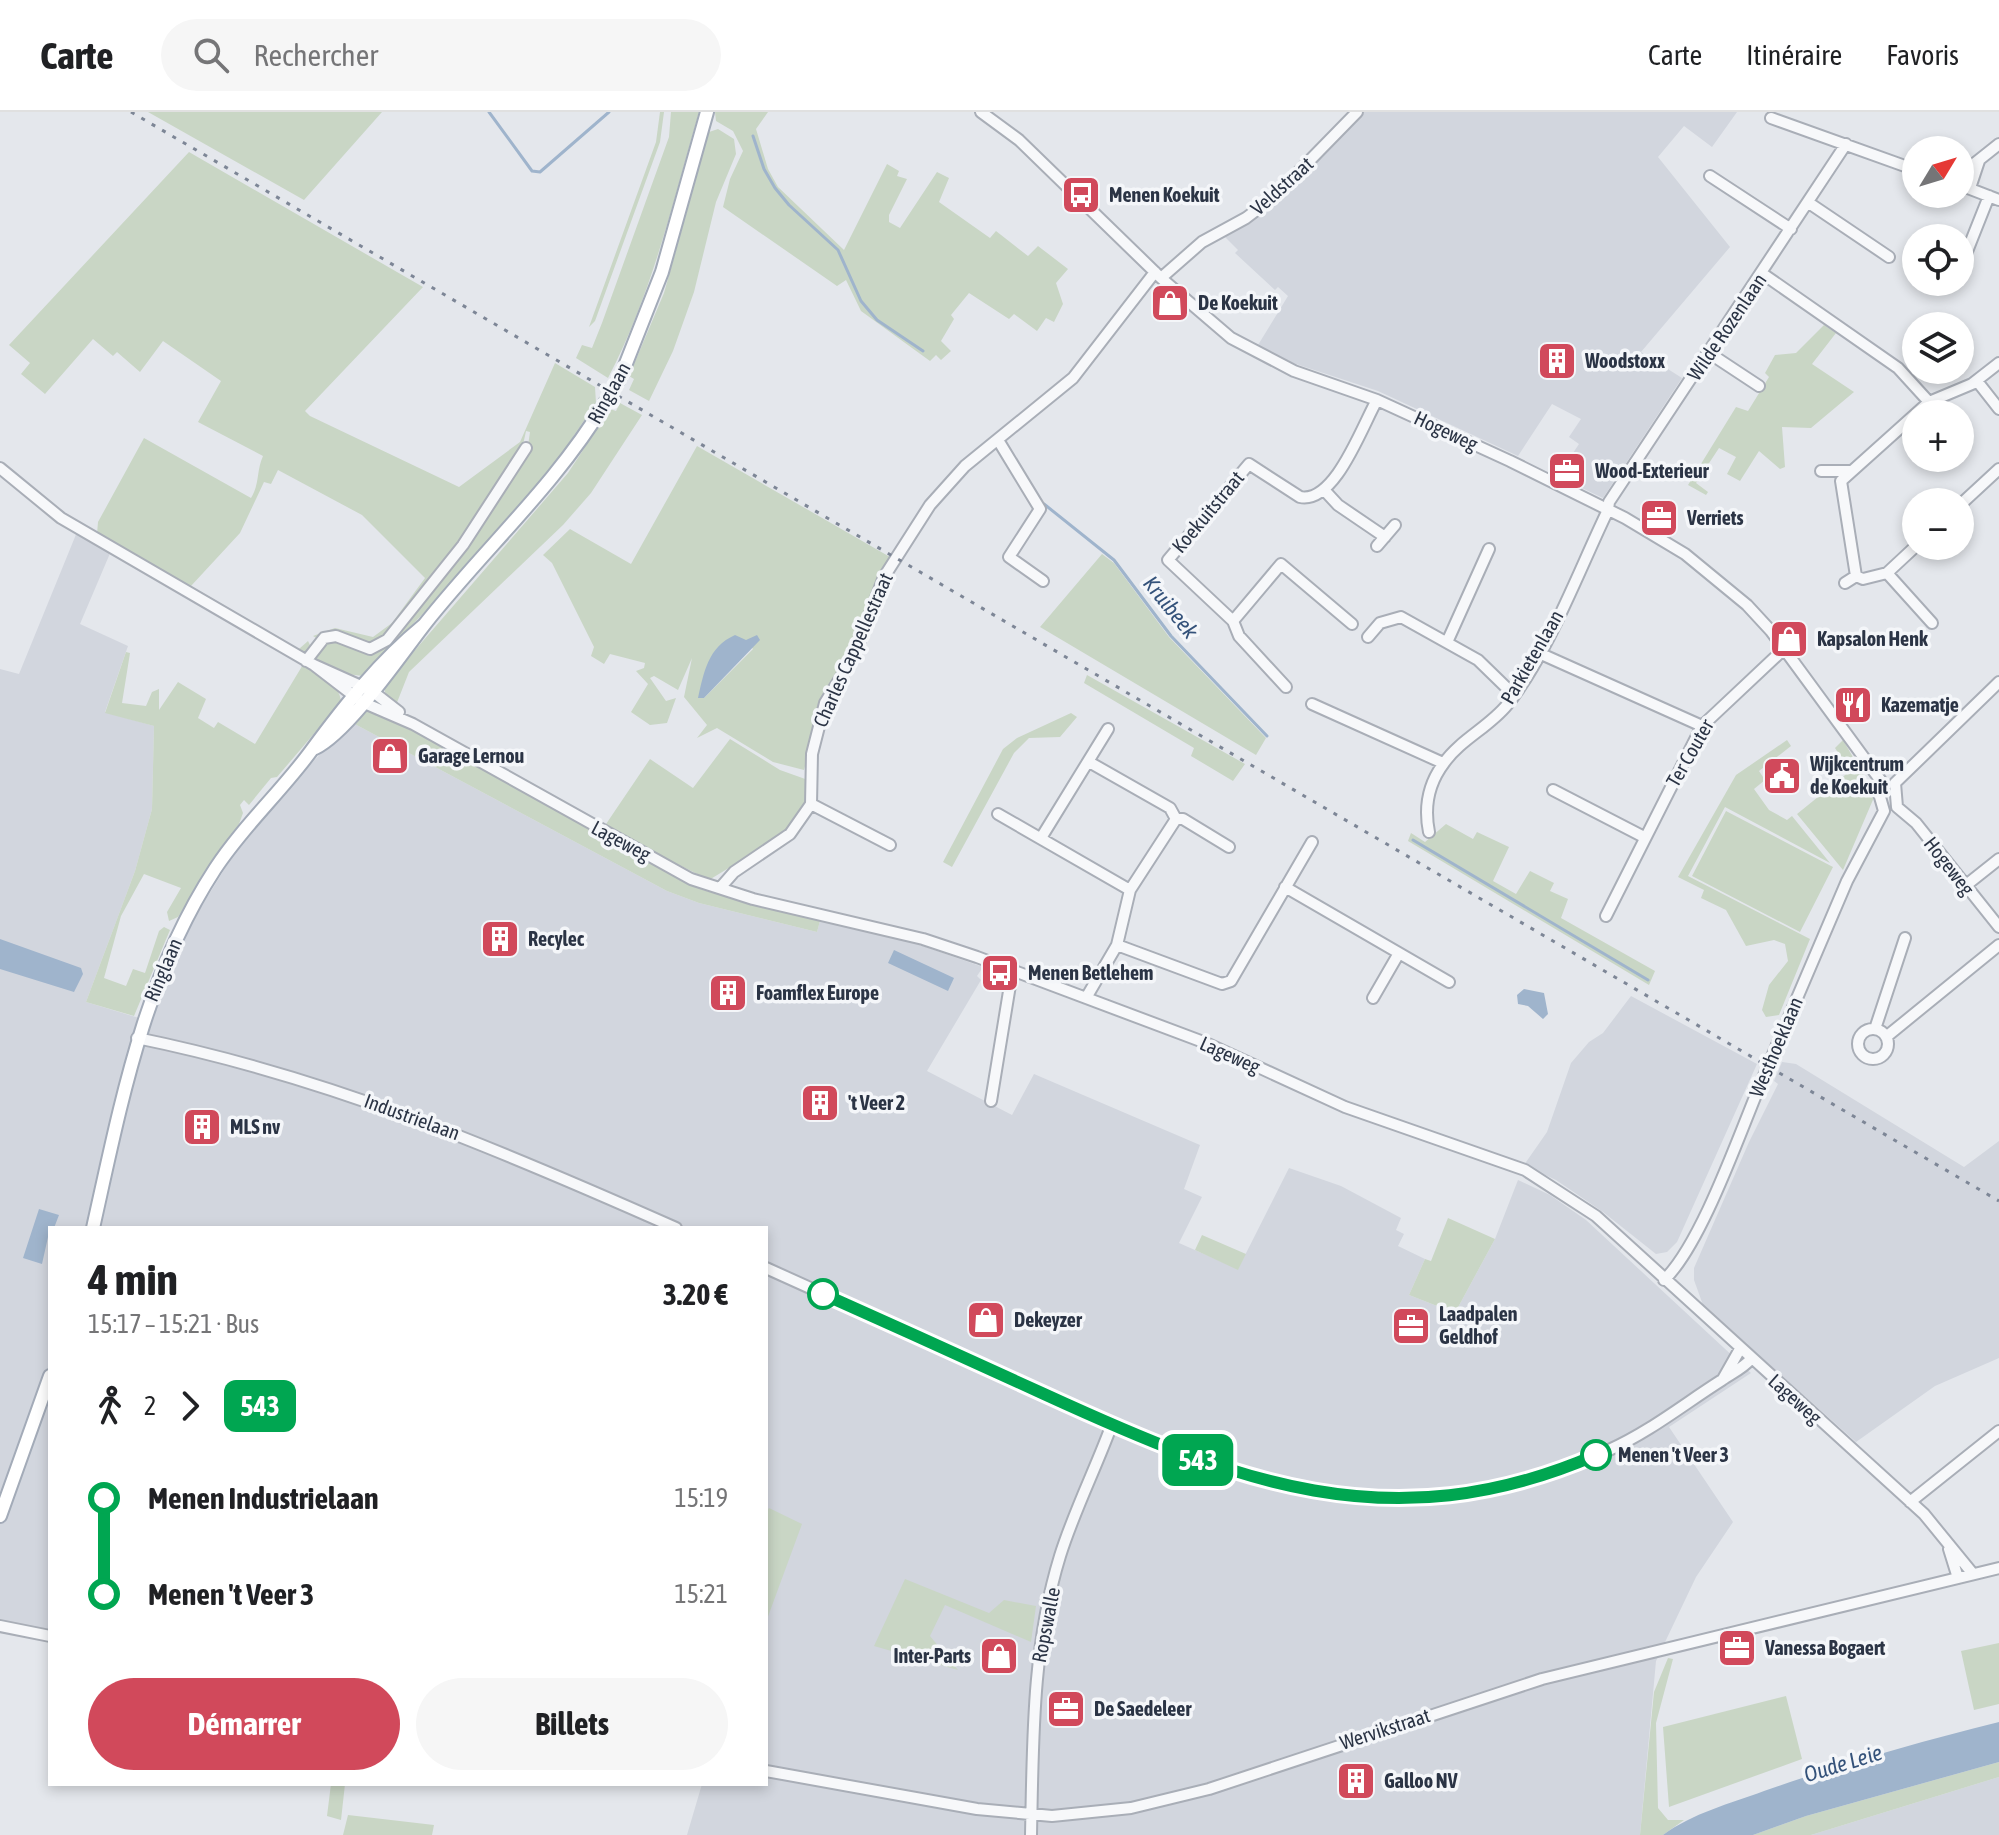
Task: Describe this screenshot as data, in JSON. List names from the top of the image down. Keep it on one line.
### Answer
{"streets":{"main road":["Ringlaan"],"street":["Veldstraat","Wilde Rozenlaan","Hogeweg","Koekuitstraat","Charles Cappellestraat","Parkietenlaan","Ter Couter","Lageweg","Westhoeklaan","Industrielaan","Ropswalle","Wervikstraat"]},"crossings":[["Veldstraat","Hogeweg"],["Veldstraat","Charles Cappellestraat"],["Wilde Rozenlaan","Hogeweg"],["Wilde Rozenlaan","Parkietenlaan"],["Ringlaan","Lageweg"],["Ringlaan","Industrielaan"],["Hogeweg","Charles Cappellestraat"],["Hogeweg","Parkietenlaan"],["Hogeweg","Ter Couter"],["Lageweg","Westhoeklaan"],["Lageweg","Wervikstraat"],["Ropswalle","Wervikstraat"]],"water":["Kruibeek","Oude Leie"],"places":{"bus stop":["Menen Koekuit","Menen Betlehem"],"shop":["De Koekuit","Kapsalon Henk","Garage Lernou","Dekeyzer","Inter-Parts"],"building":["Woodstoxx","Recylec","Foamflex Europe","'t Veer 2","MLS nv","Galloo NV"],"office":["Wood-Exterieur","Verriets","Laadpalen Geldhof","Vanessa Bogaert","De Saedeleer"],"restaurant":["Kazematje"],"public building":["Wijkcentrum de Koekuit"],"other":["Menen 't Veer 3"]},"lines":["bus line 543"],"north":"top right","page":{"header":"Carte","search":"Rechercher","nav":["Carte","Itinéraire","Favoris"],"on_map":"543","map_buttons":["+","−"],"heading":["4 min","15:17 – 15:21 · Bus","3.20 €"],"legs":["2","543"],"list":[{"name":"Menen Industrielaan","value":"15:19"},{"name":"Menen 't Veer 3","value":"15:21"}],"buttons":["Démarrer","Billets"]}}
